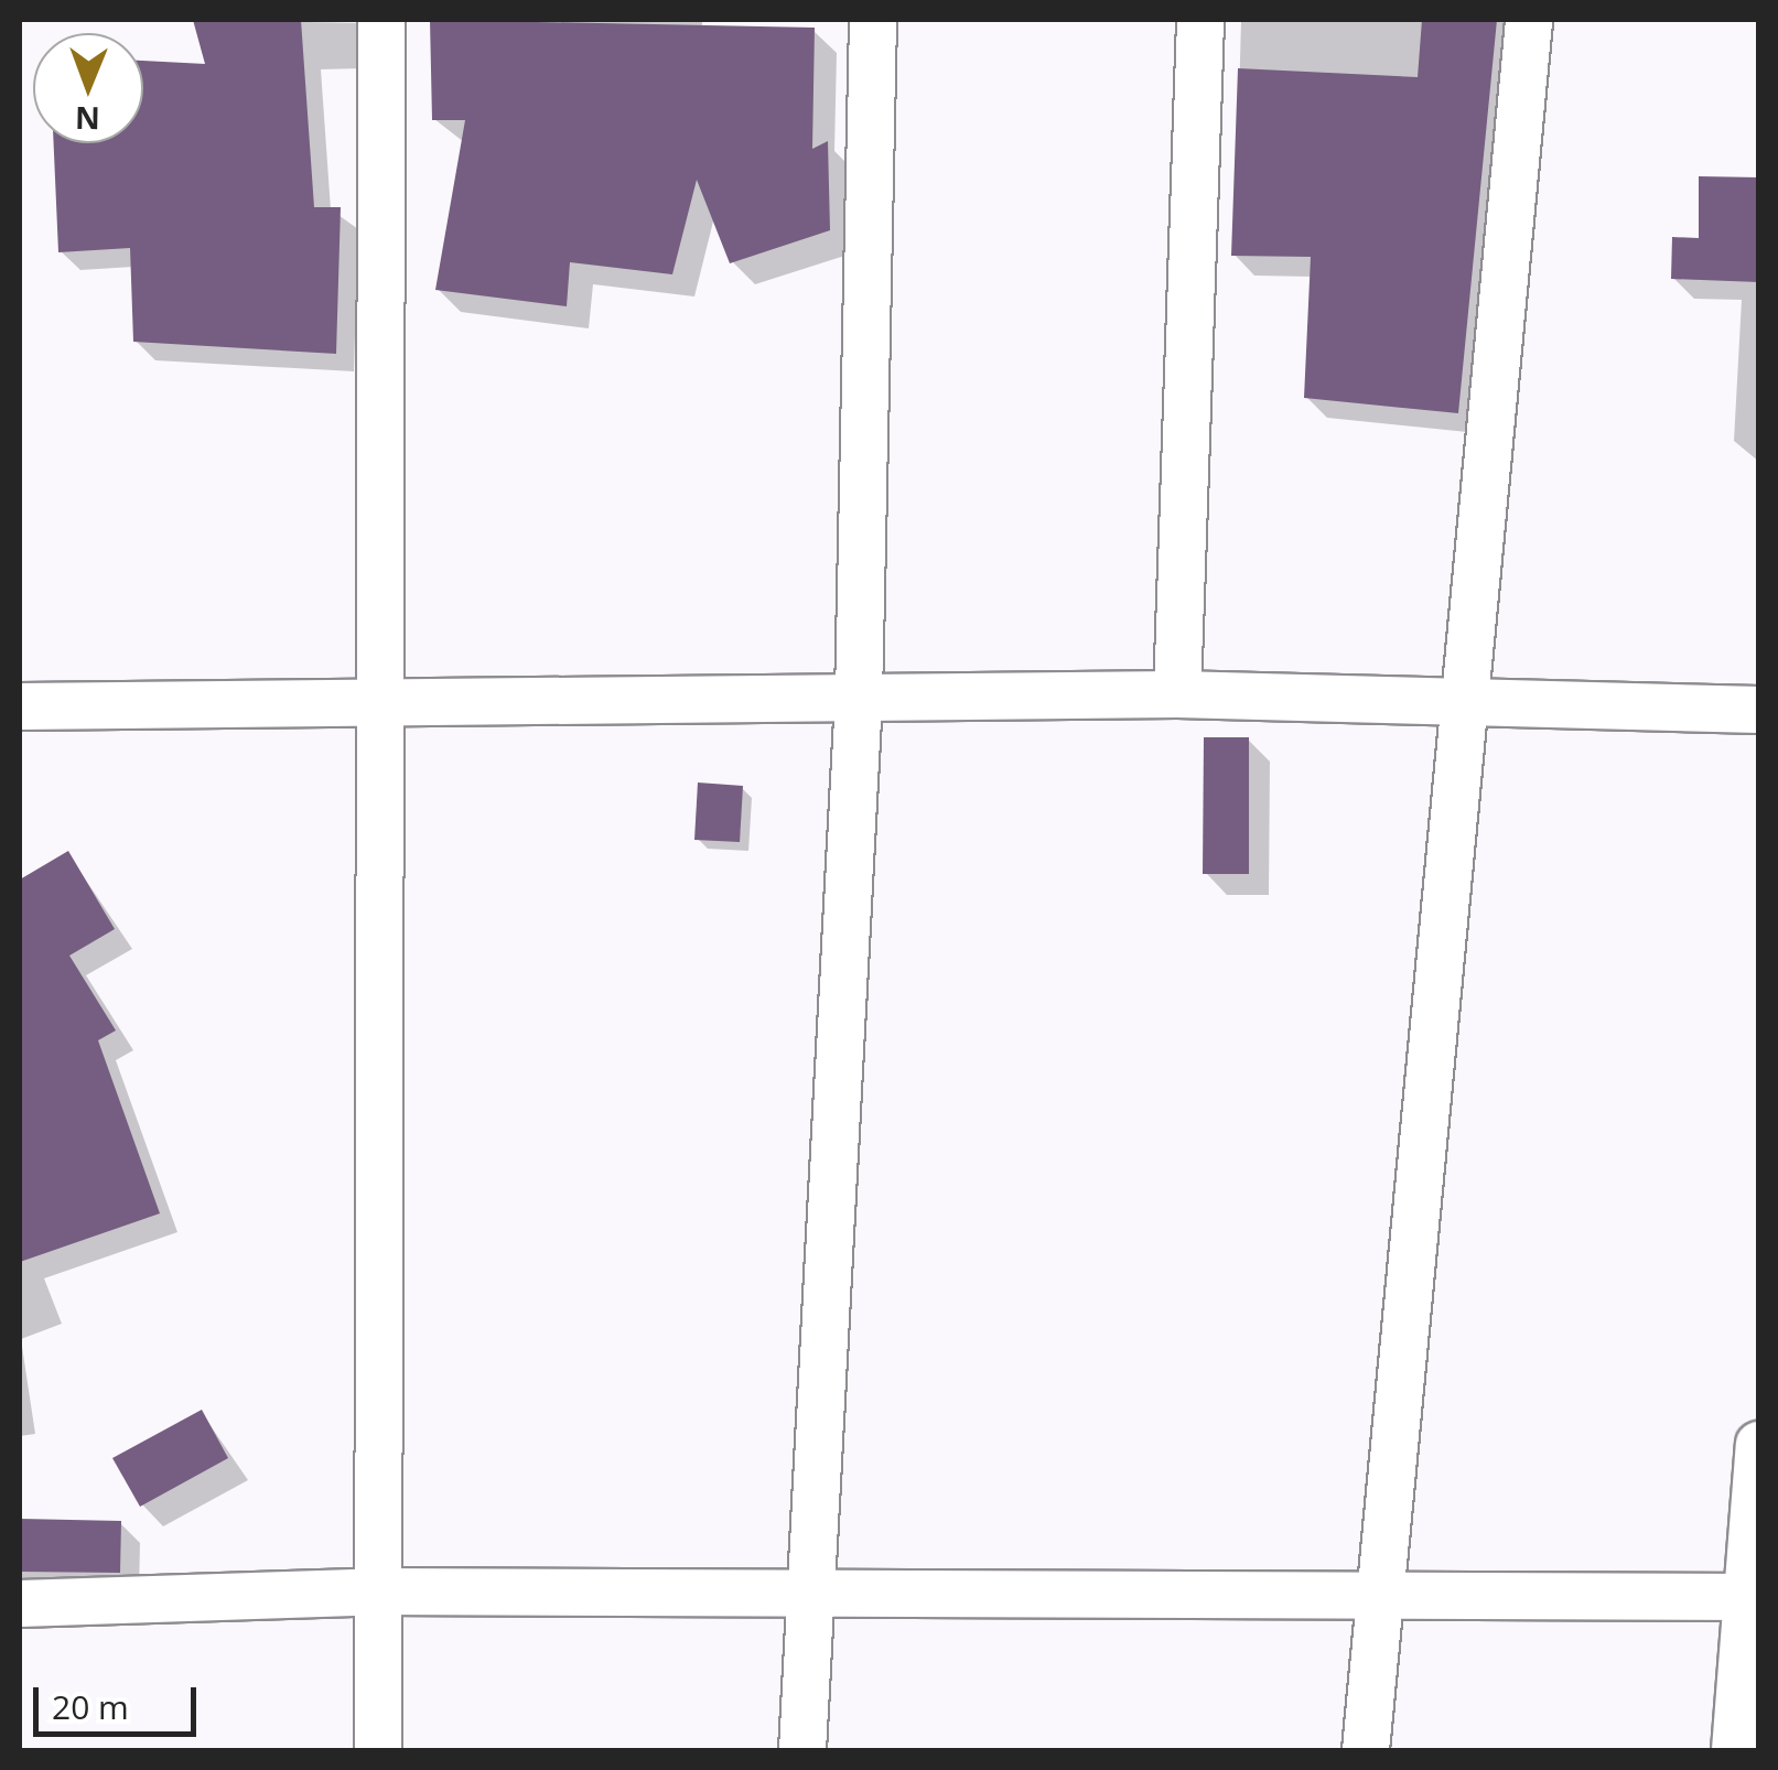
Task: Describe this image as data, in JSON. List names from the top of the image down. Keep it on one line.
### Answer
{"scale_bar":"20 m","north":"bottom"}
